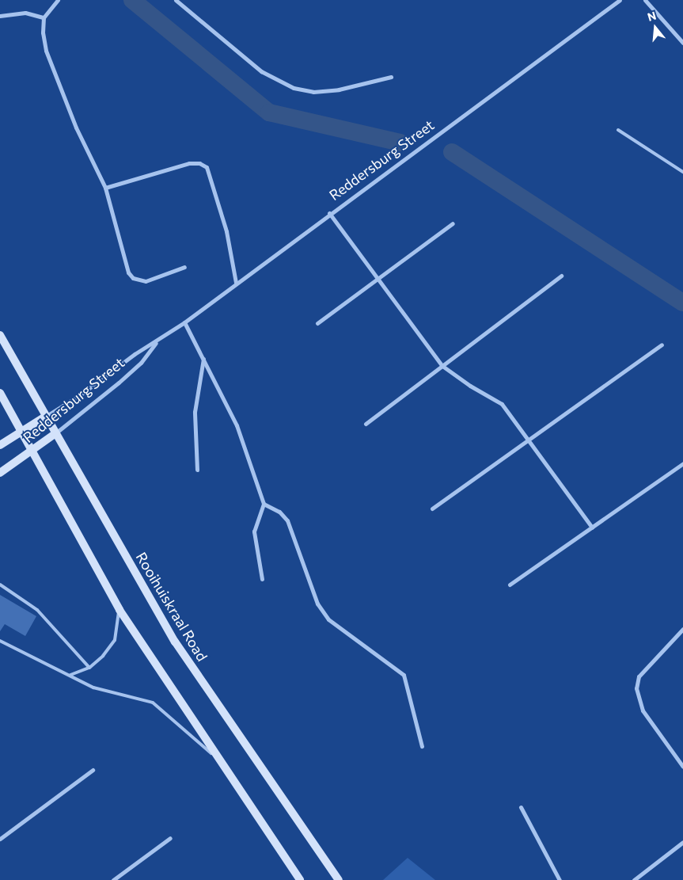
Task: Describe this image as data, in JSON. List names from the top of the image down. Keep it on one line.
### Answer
{"streets":{"main road":["Reddersburg Street","Rooihuiskraal Road"]},"crossings":[["Reddersburg Street","Rooihuiskraal Road"]],"north":"top"}
